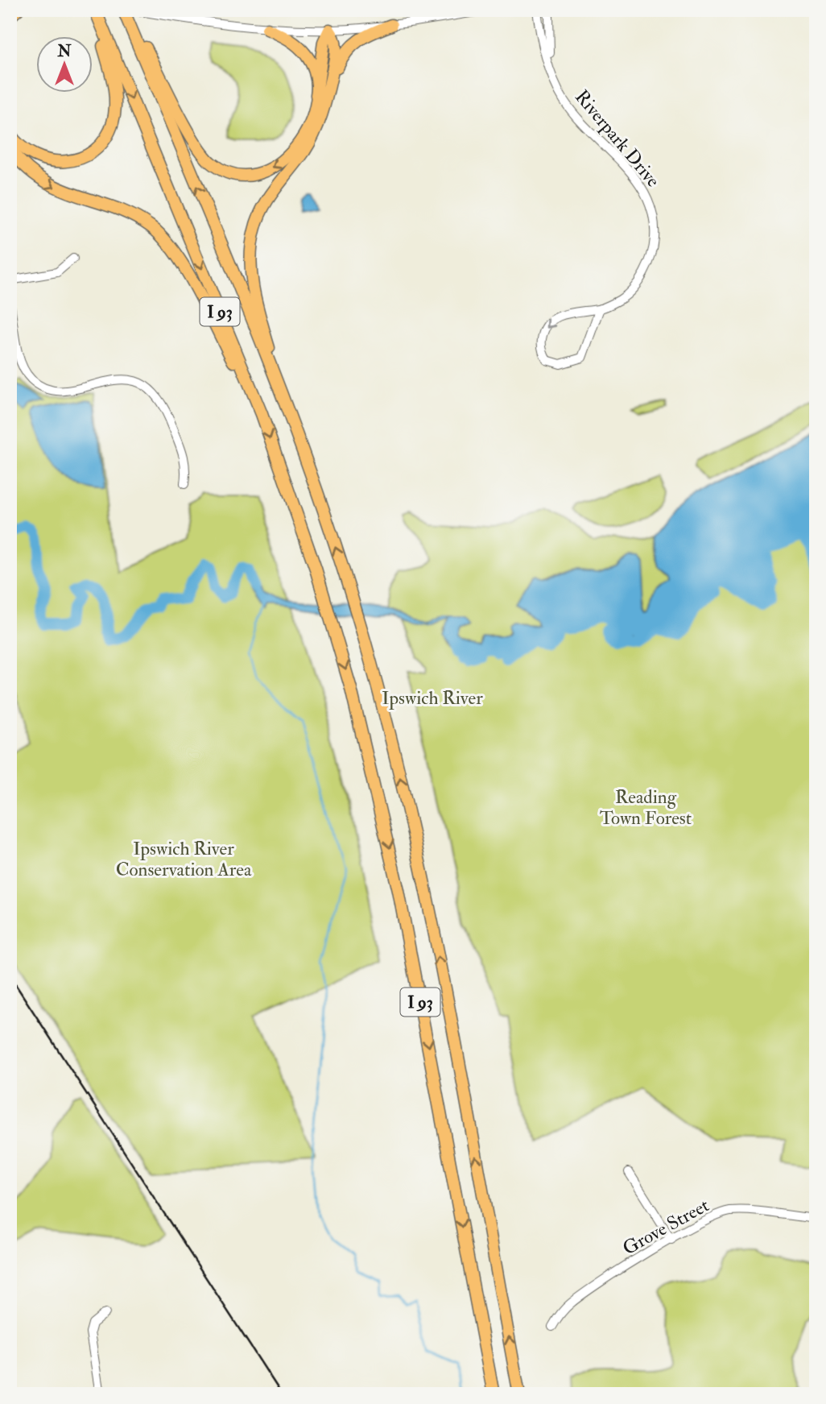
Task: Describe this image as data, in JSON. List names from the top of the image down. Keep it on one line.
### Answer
{"streets":{"highway":["I 93"],"street":["Riverpark Drive","Grove Street"]},"parks":["Ipswich River","Reading Town Forest","Ipswich River Conservation Area"],"north":"top"}
